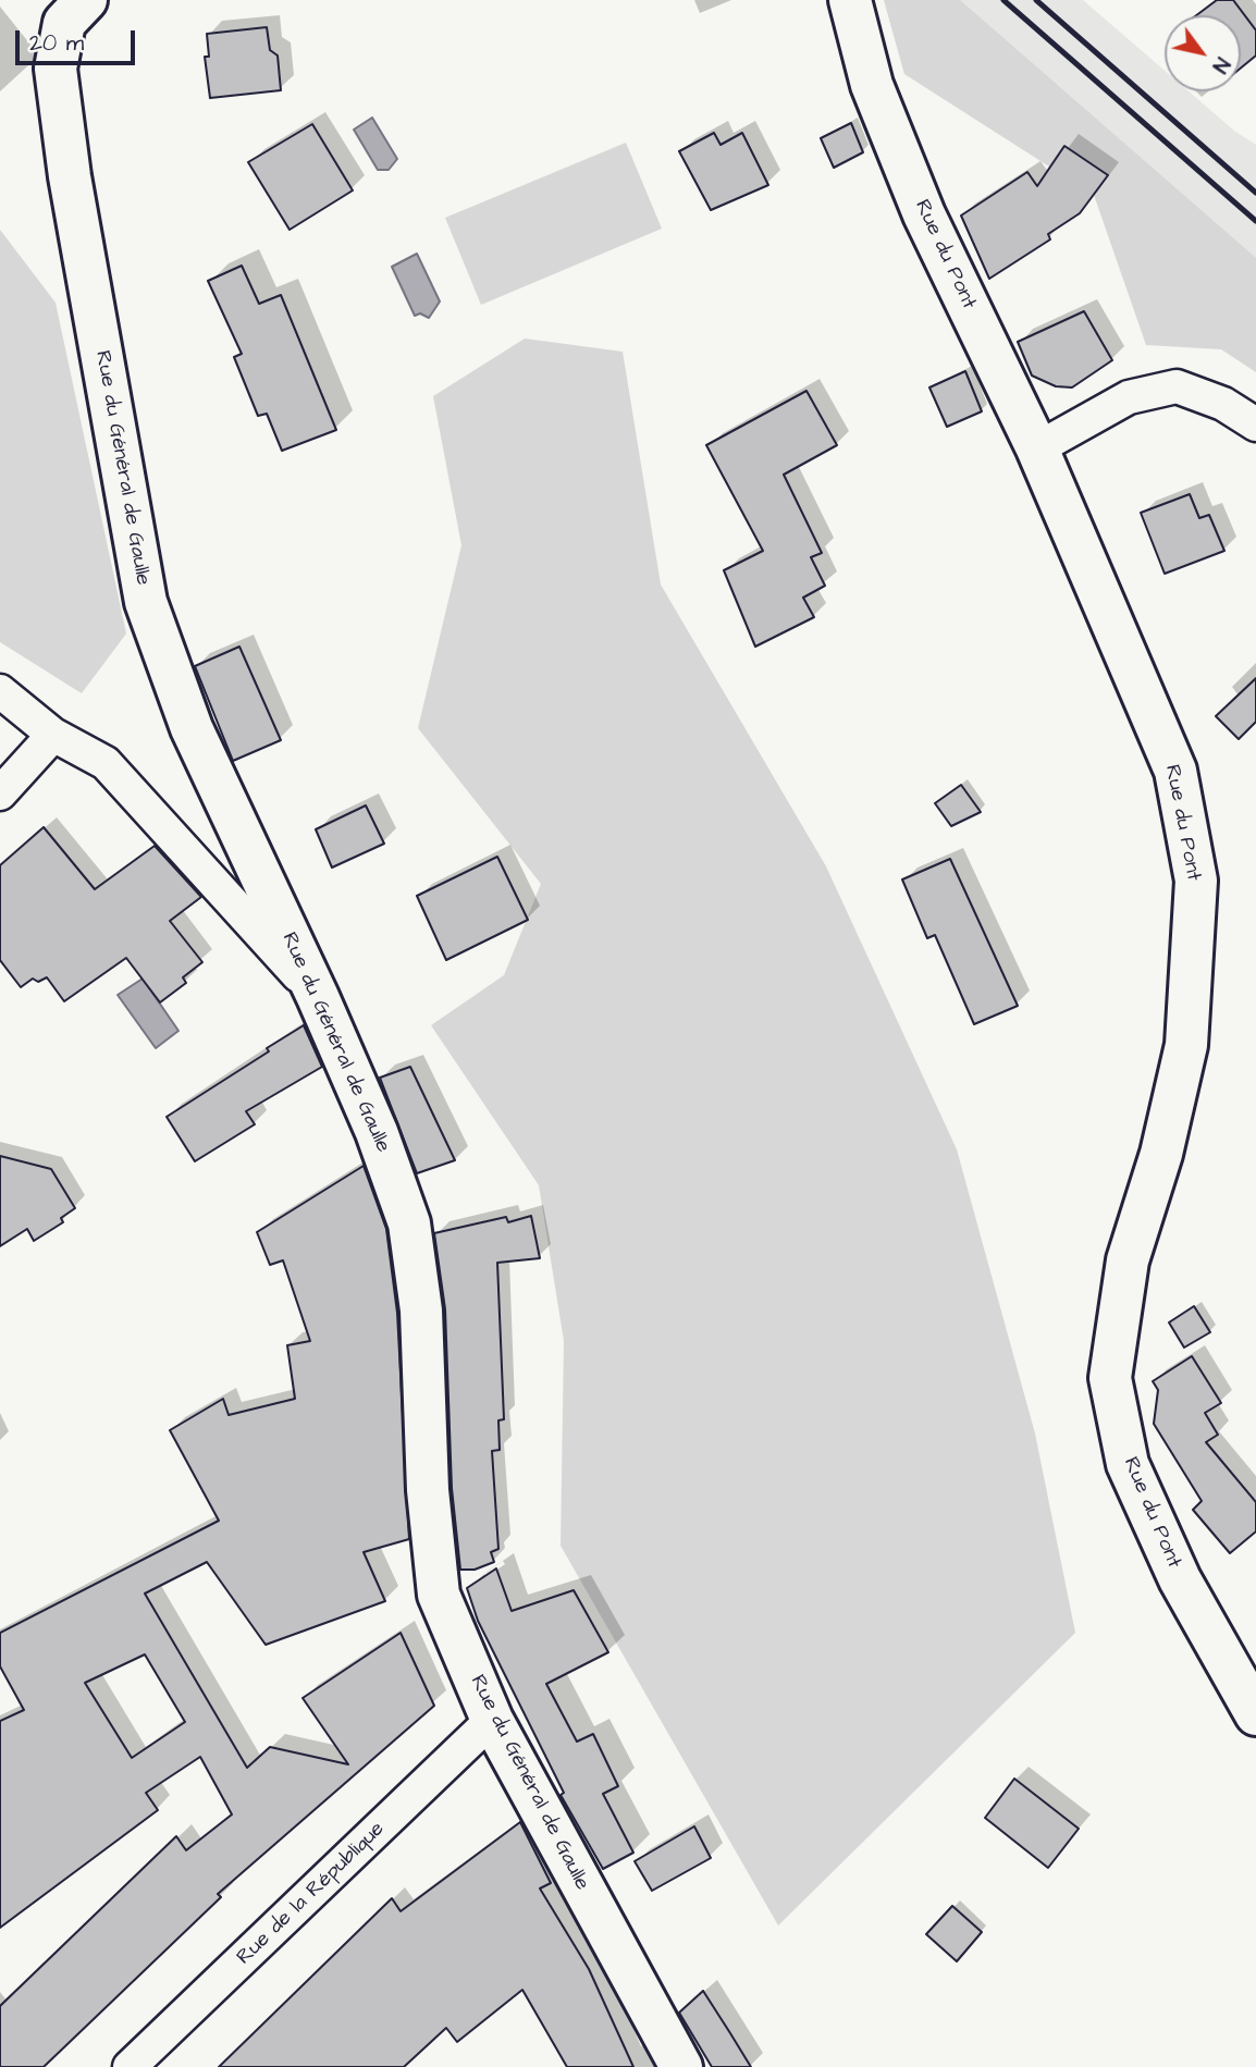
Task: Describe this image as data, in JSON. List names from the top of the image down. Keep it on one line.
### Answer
{"streets":{"street":["Rue du Pont","Rue du Général de Gaulle","Rue de la République"]},"crossings":[["Rue du Général de Gaulle","Rue de la République"]],"scale_bar":"20 m","north":"bottom right"}
